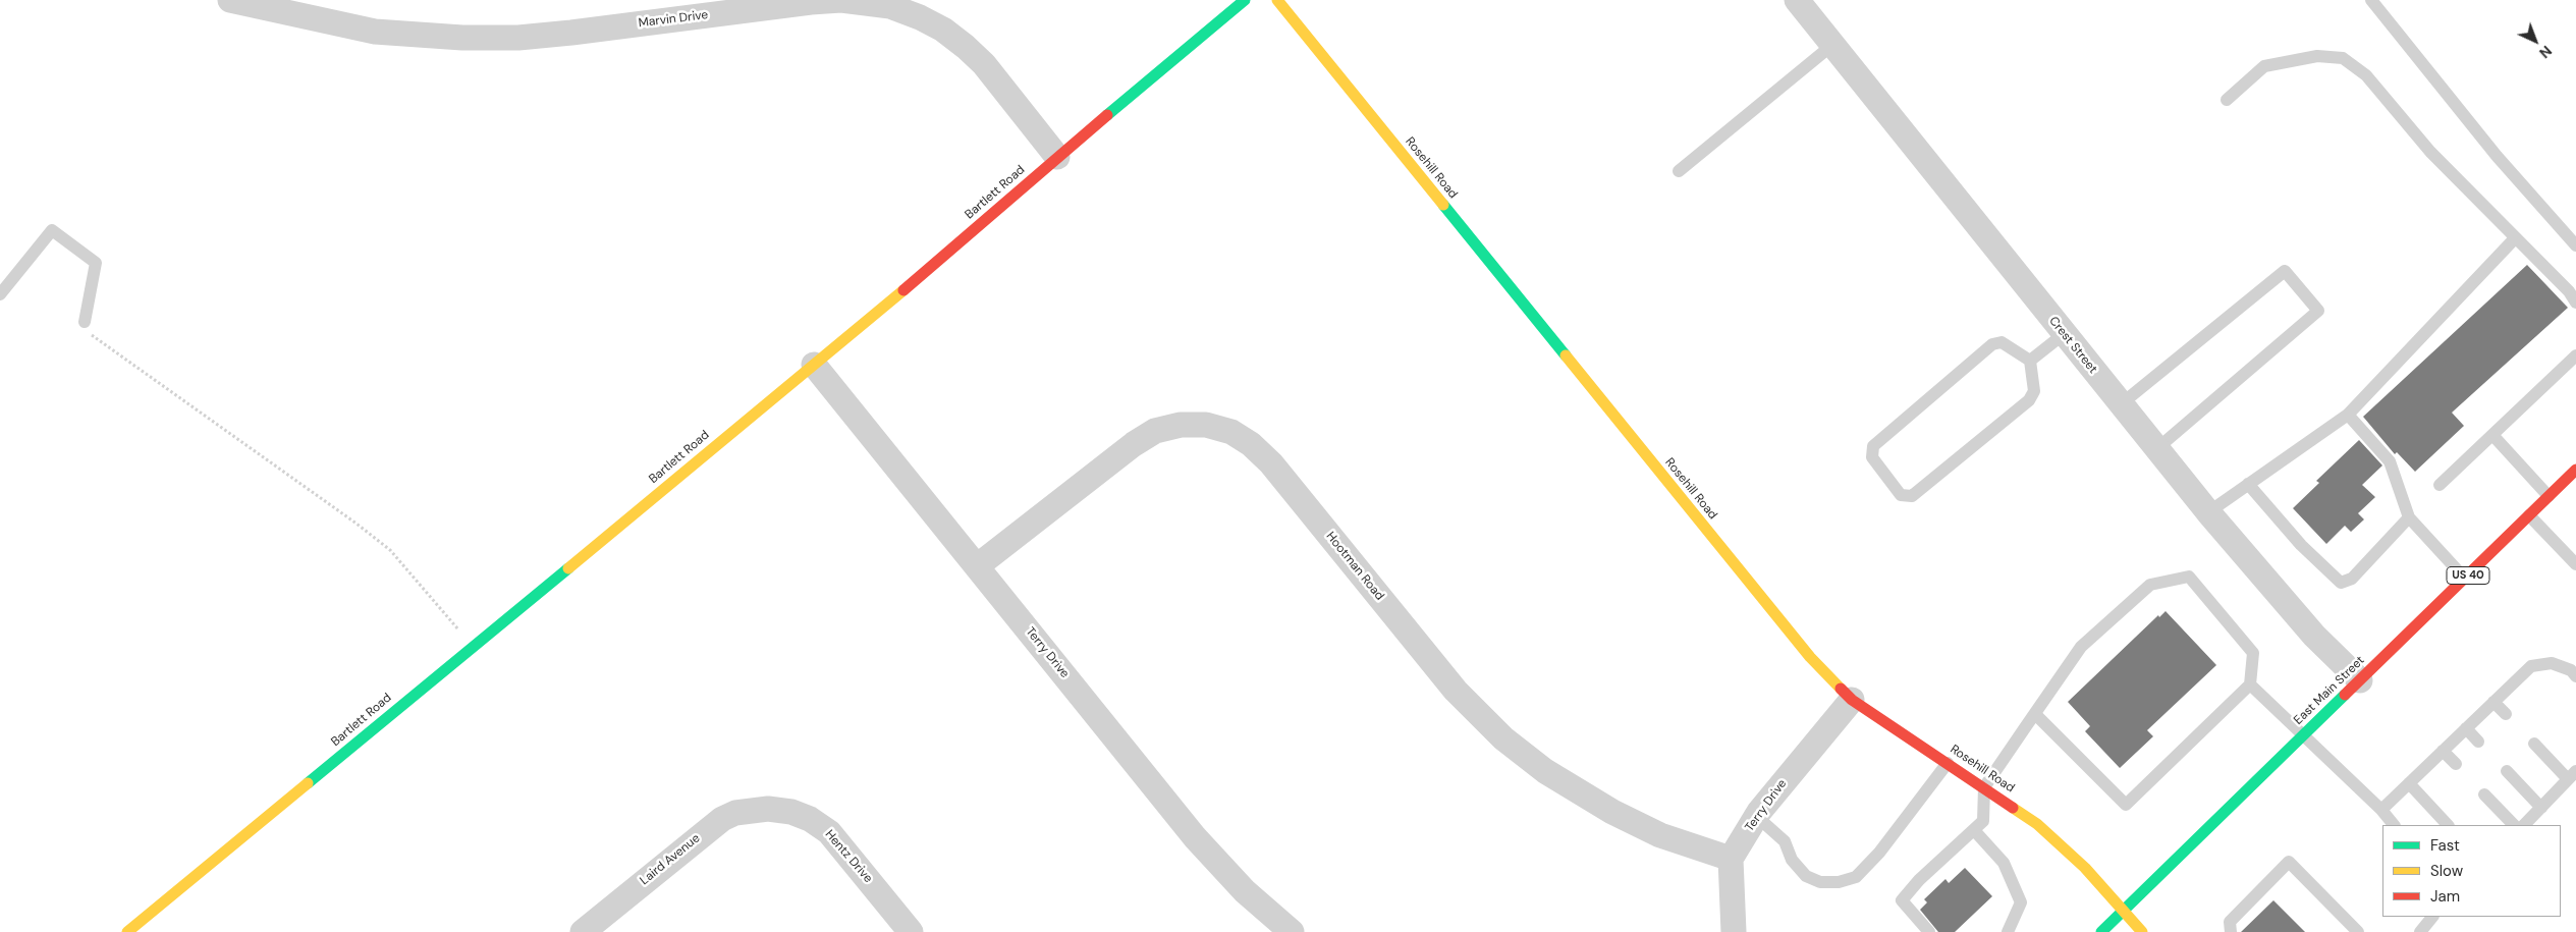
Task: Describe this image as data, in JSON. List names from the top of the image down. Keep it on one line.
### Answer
{"streets":{"street":["Marvin Drive","Rosehill Road","Bartlett Road","Crest Street","Hootman Road","US 40","Terry Drive","East Main Street","Hentz Drive","Laird Avenue"]},"crossings":[["Marvin Drive","Bartlett Road"],["Rosehill Road","Terry Drive"],["Rosehill Road","East Main Street"],["Bartlett Road","Terry Drive"],["Crest Street","East Main Street"],["Hootman Road","Terry Drive"],["Hentz Drive","Laird Avenue"]],"legend":["Fast","Slow","Jam"],"north":"bottom right"}
